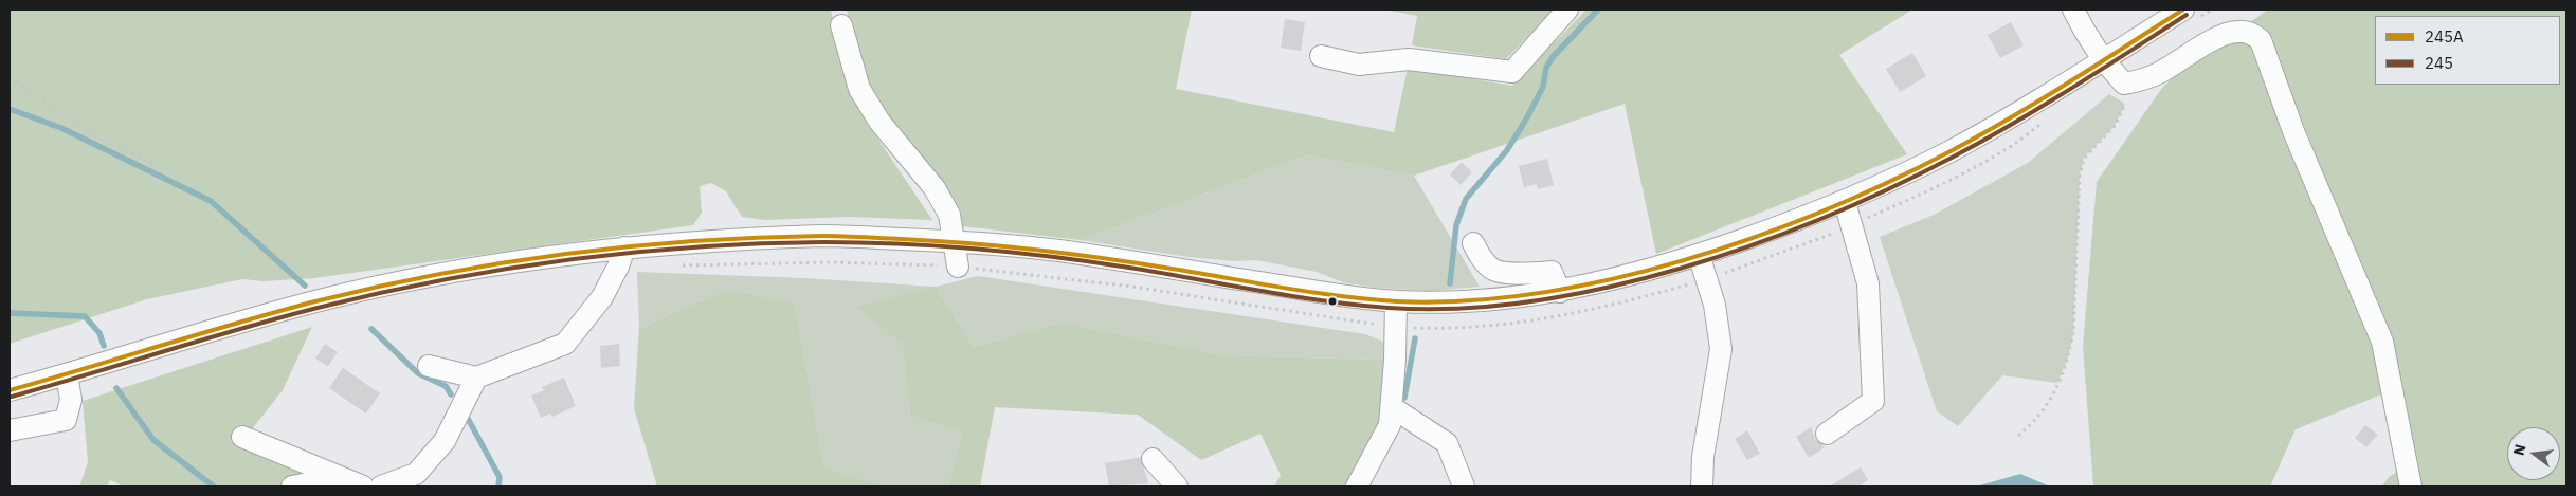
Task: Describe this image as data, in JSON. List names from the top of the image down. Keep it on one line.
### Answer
{"lines":["transit line 245A","transit line 245"],"legend":["245A","245"],"north":"left"}
